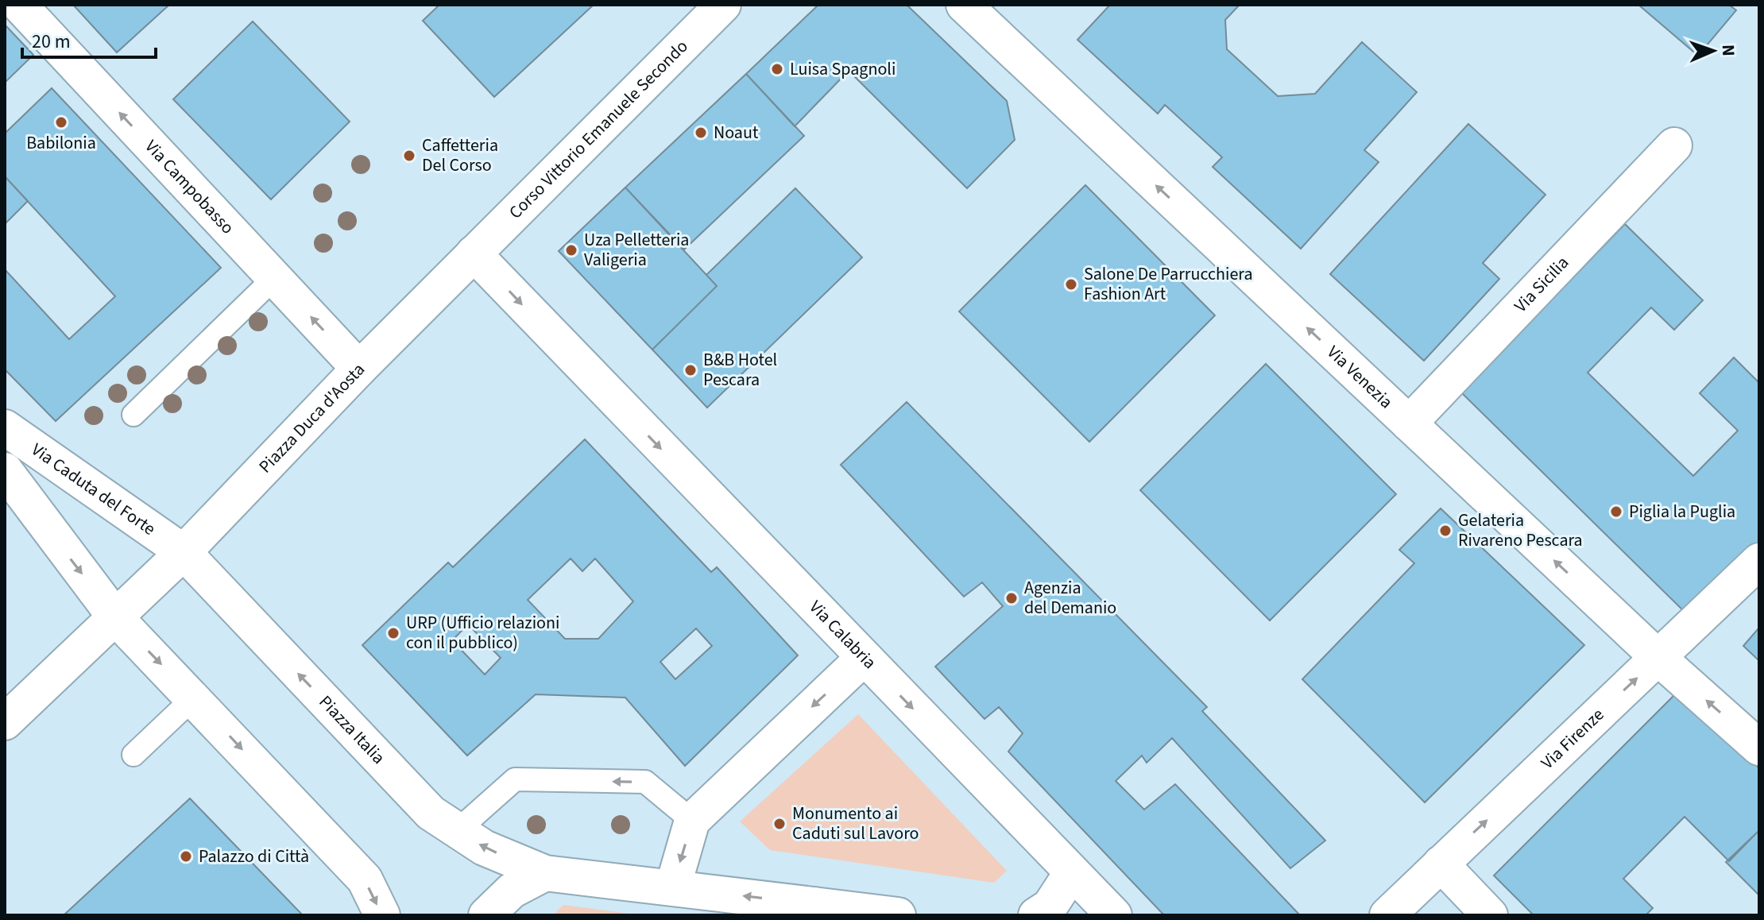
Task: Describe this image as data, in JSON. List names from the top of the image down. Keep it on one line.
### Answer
{"streets":{"street":["Corso Vittorio Emanuele Secondo","Via Campobasso","Via Sicilia","Via Venezia","Piazza Duca d'Aosta","Via Caduta del Forte","Via Calabria","Piazza Italia","Via Firenze"]},"crossings":[["Corso Vittorio Emanuele Secondo","Piazza Duca d'Aosta"],["Corso Vittorio Emanuele Secondo","Via Calabria"],["Via Campobasso","Piazza Duca d'Aosta"],["Via Sicilia","Via Venezia"],["Via Venezia","Via Firenze"],["Piazza Duca d'Aosta","Via Caduta del Forte"],["Piazza Duca d'Aosta","Via Calabria"],["Piazza Duca d'Aosta","Piazza Italia"],["Via Caduta del Forte","Piazza Italia"]],"one_way":["Via Campobasso","Via Venezia","Via Calabria","Via Firenze"],"places":["Luisa Spagnoli","Babilonia","Noaut","Caffetteria Del Corso","Uza Pelletteria Valigeria","Salone De Parrucchiera Fashion Art","B&B Hotel Pescara","Piglia la Puglia","Gelateria Rivareno Pescara","Agenzia del Demanio","URP (Ufficio relazioni con il pubblico)","Monumento ai Caduti sul Lavoro","Palazzo di Città"],"scale_bar":"20 m","north":"right"}
